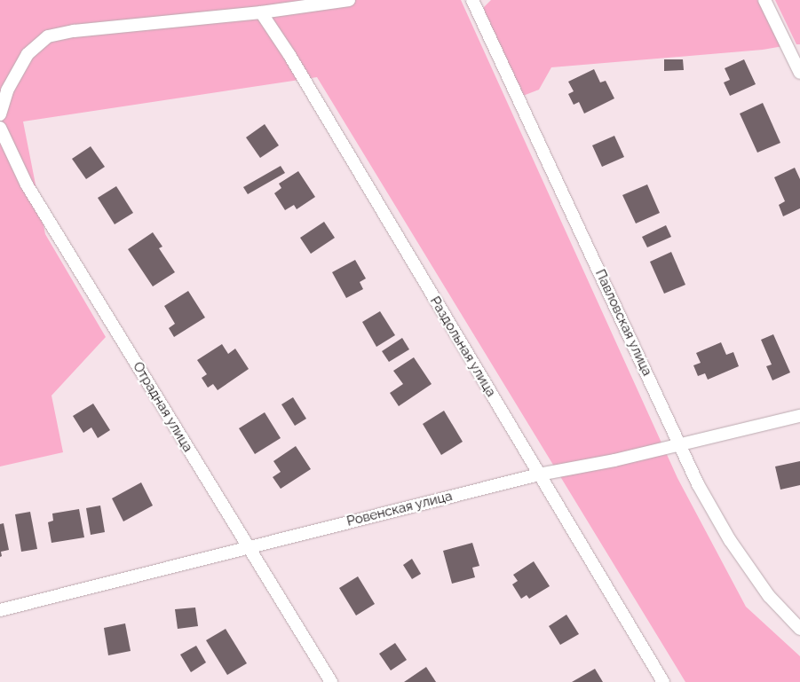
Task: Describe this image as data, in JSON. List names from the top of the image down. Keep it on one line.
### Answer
{"streets":{"street":["Павловская улица","Раздольная улица","Отрадная улица","Ровенская улица"]},"crossings":[["Павловская улица","Ровенская улица"],["Раздольная улица","Ровенская улица"],["Отрадная улица","Ровенская улица"]]}
